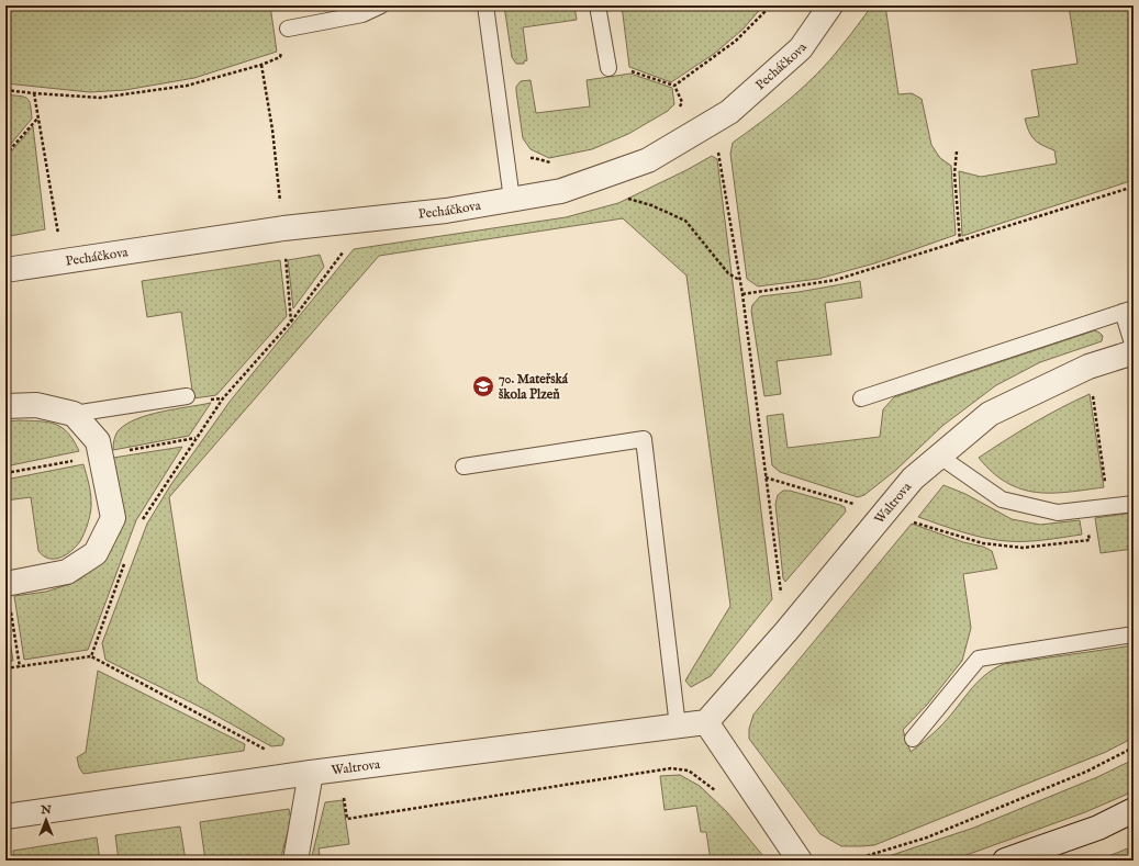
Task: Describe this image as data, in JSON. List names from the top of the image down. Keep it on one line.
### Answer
{"streets":{"street":["Pecháčkova","Waltrova"]},"places":{"school or university":["70. Mateřská škola Plzeň"]},"north":"top"}
